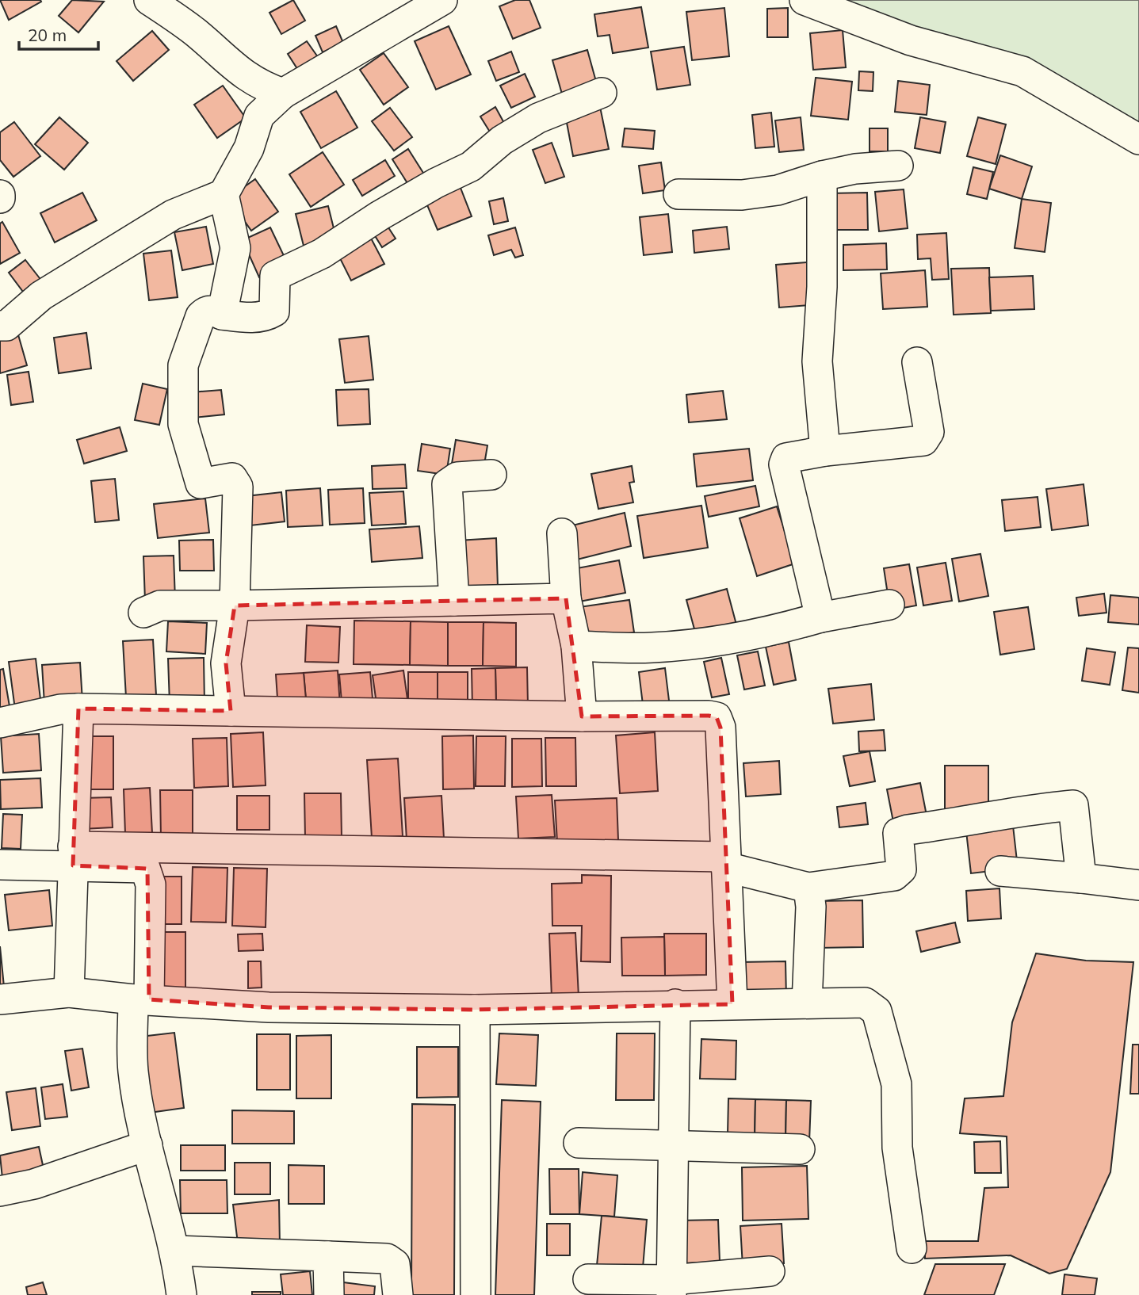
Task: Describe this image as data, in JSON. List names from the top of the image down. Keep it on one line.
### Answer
{"scale_bar":"20 m"}
